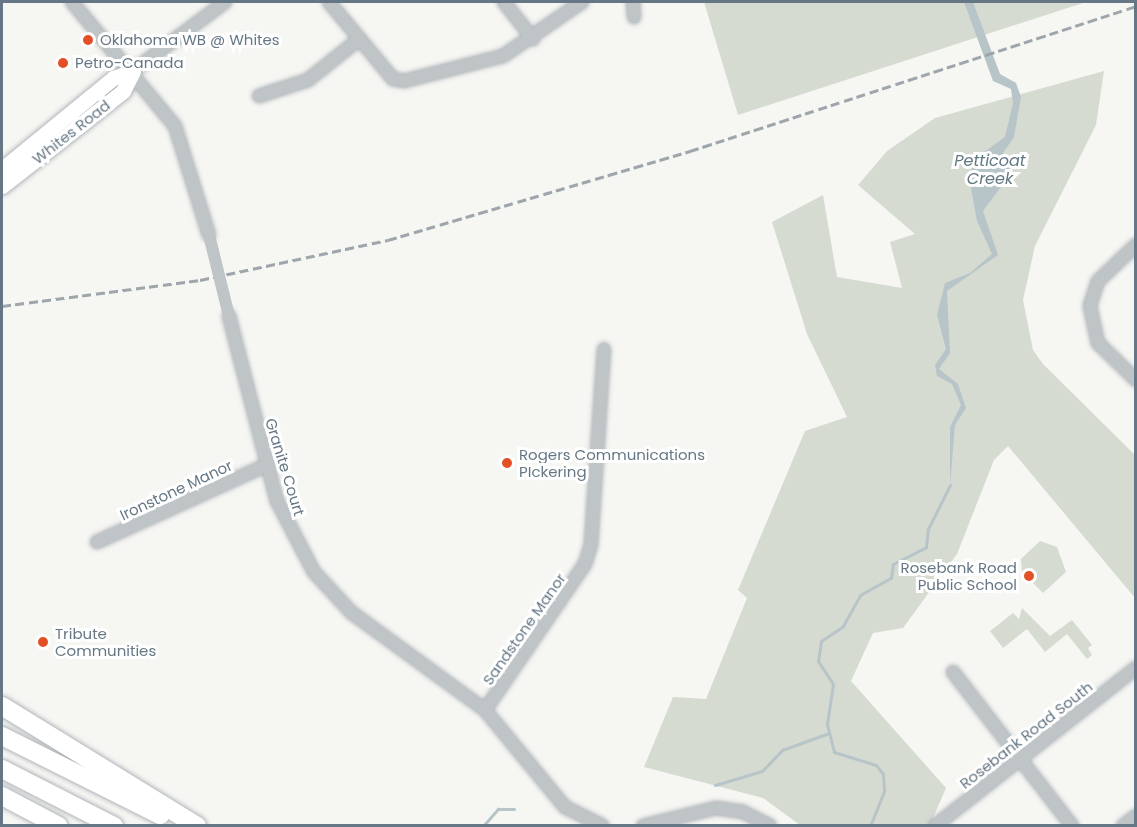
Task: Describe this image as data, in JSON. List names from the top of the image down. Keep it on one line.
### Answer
{"streets":{"main road":["Whites Road"],"street":["Granite Court","Ironstone Manor","Sandstone Manor","Rosebank Road South"]},"crossings":[["Whites Road","Granite Court"],["Granite Court","Ironstone Manor"],["Granite Court","Sandstone Manor"]],"water":["Petticoat Creek"],"places":["Oklahoma WB @ Whites","Petro-Canada","Rogers Communications PIckering","Rosebank Road Public School","Tribute Communities"]}
